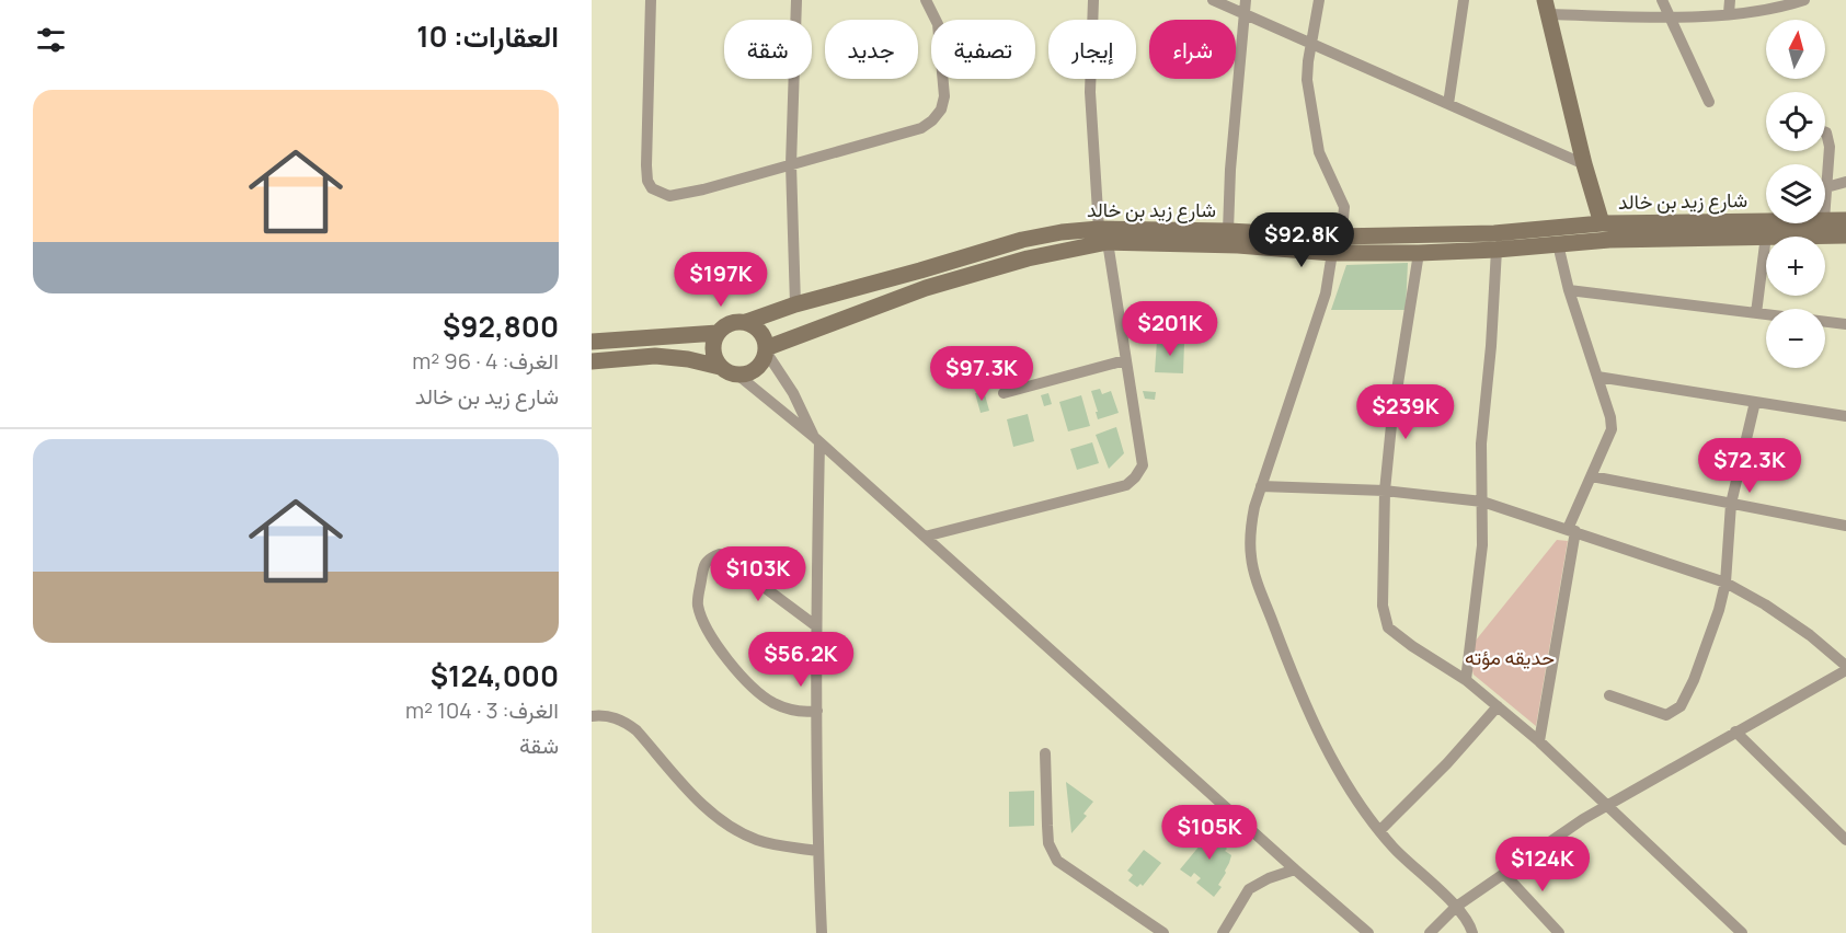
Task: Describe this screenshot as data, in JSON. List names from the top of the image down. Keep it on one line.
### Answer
{"streets":{"main road":["شارع زيد بن خالد"]},"parks":["حديقه مؤته"],"north":"top","page":{"heading":"العقارات: 10","map_buttons":["+","−"],"chip":["شراء","إيجار","تصفية","جديد","شقة"],"list":[{"name":"$92,800","note":"الغرف: 4 · 96 m² · شارع زيد بن خالد"},{"name":"$124,000","note":"الغرف: 3 · 104 m² · شقة"}],"price":["$92.8K","$197K","$201K","$97.3K","$239K","$72.3K","$103K","$56.2K","$105K","$124K"]}}
